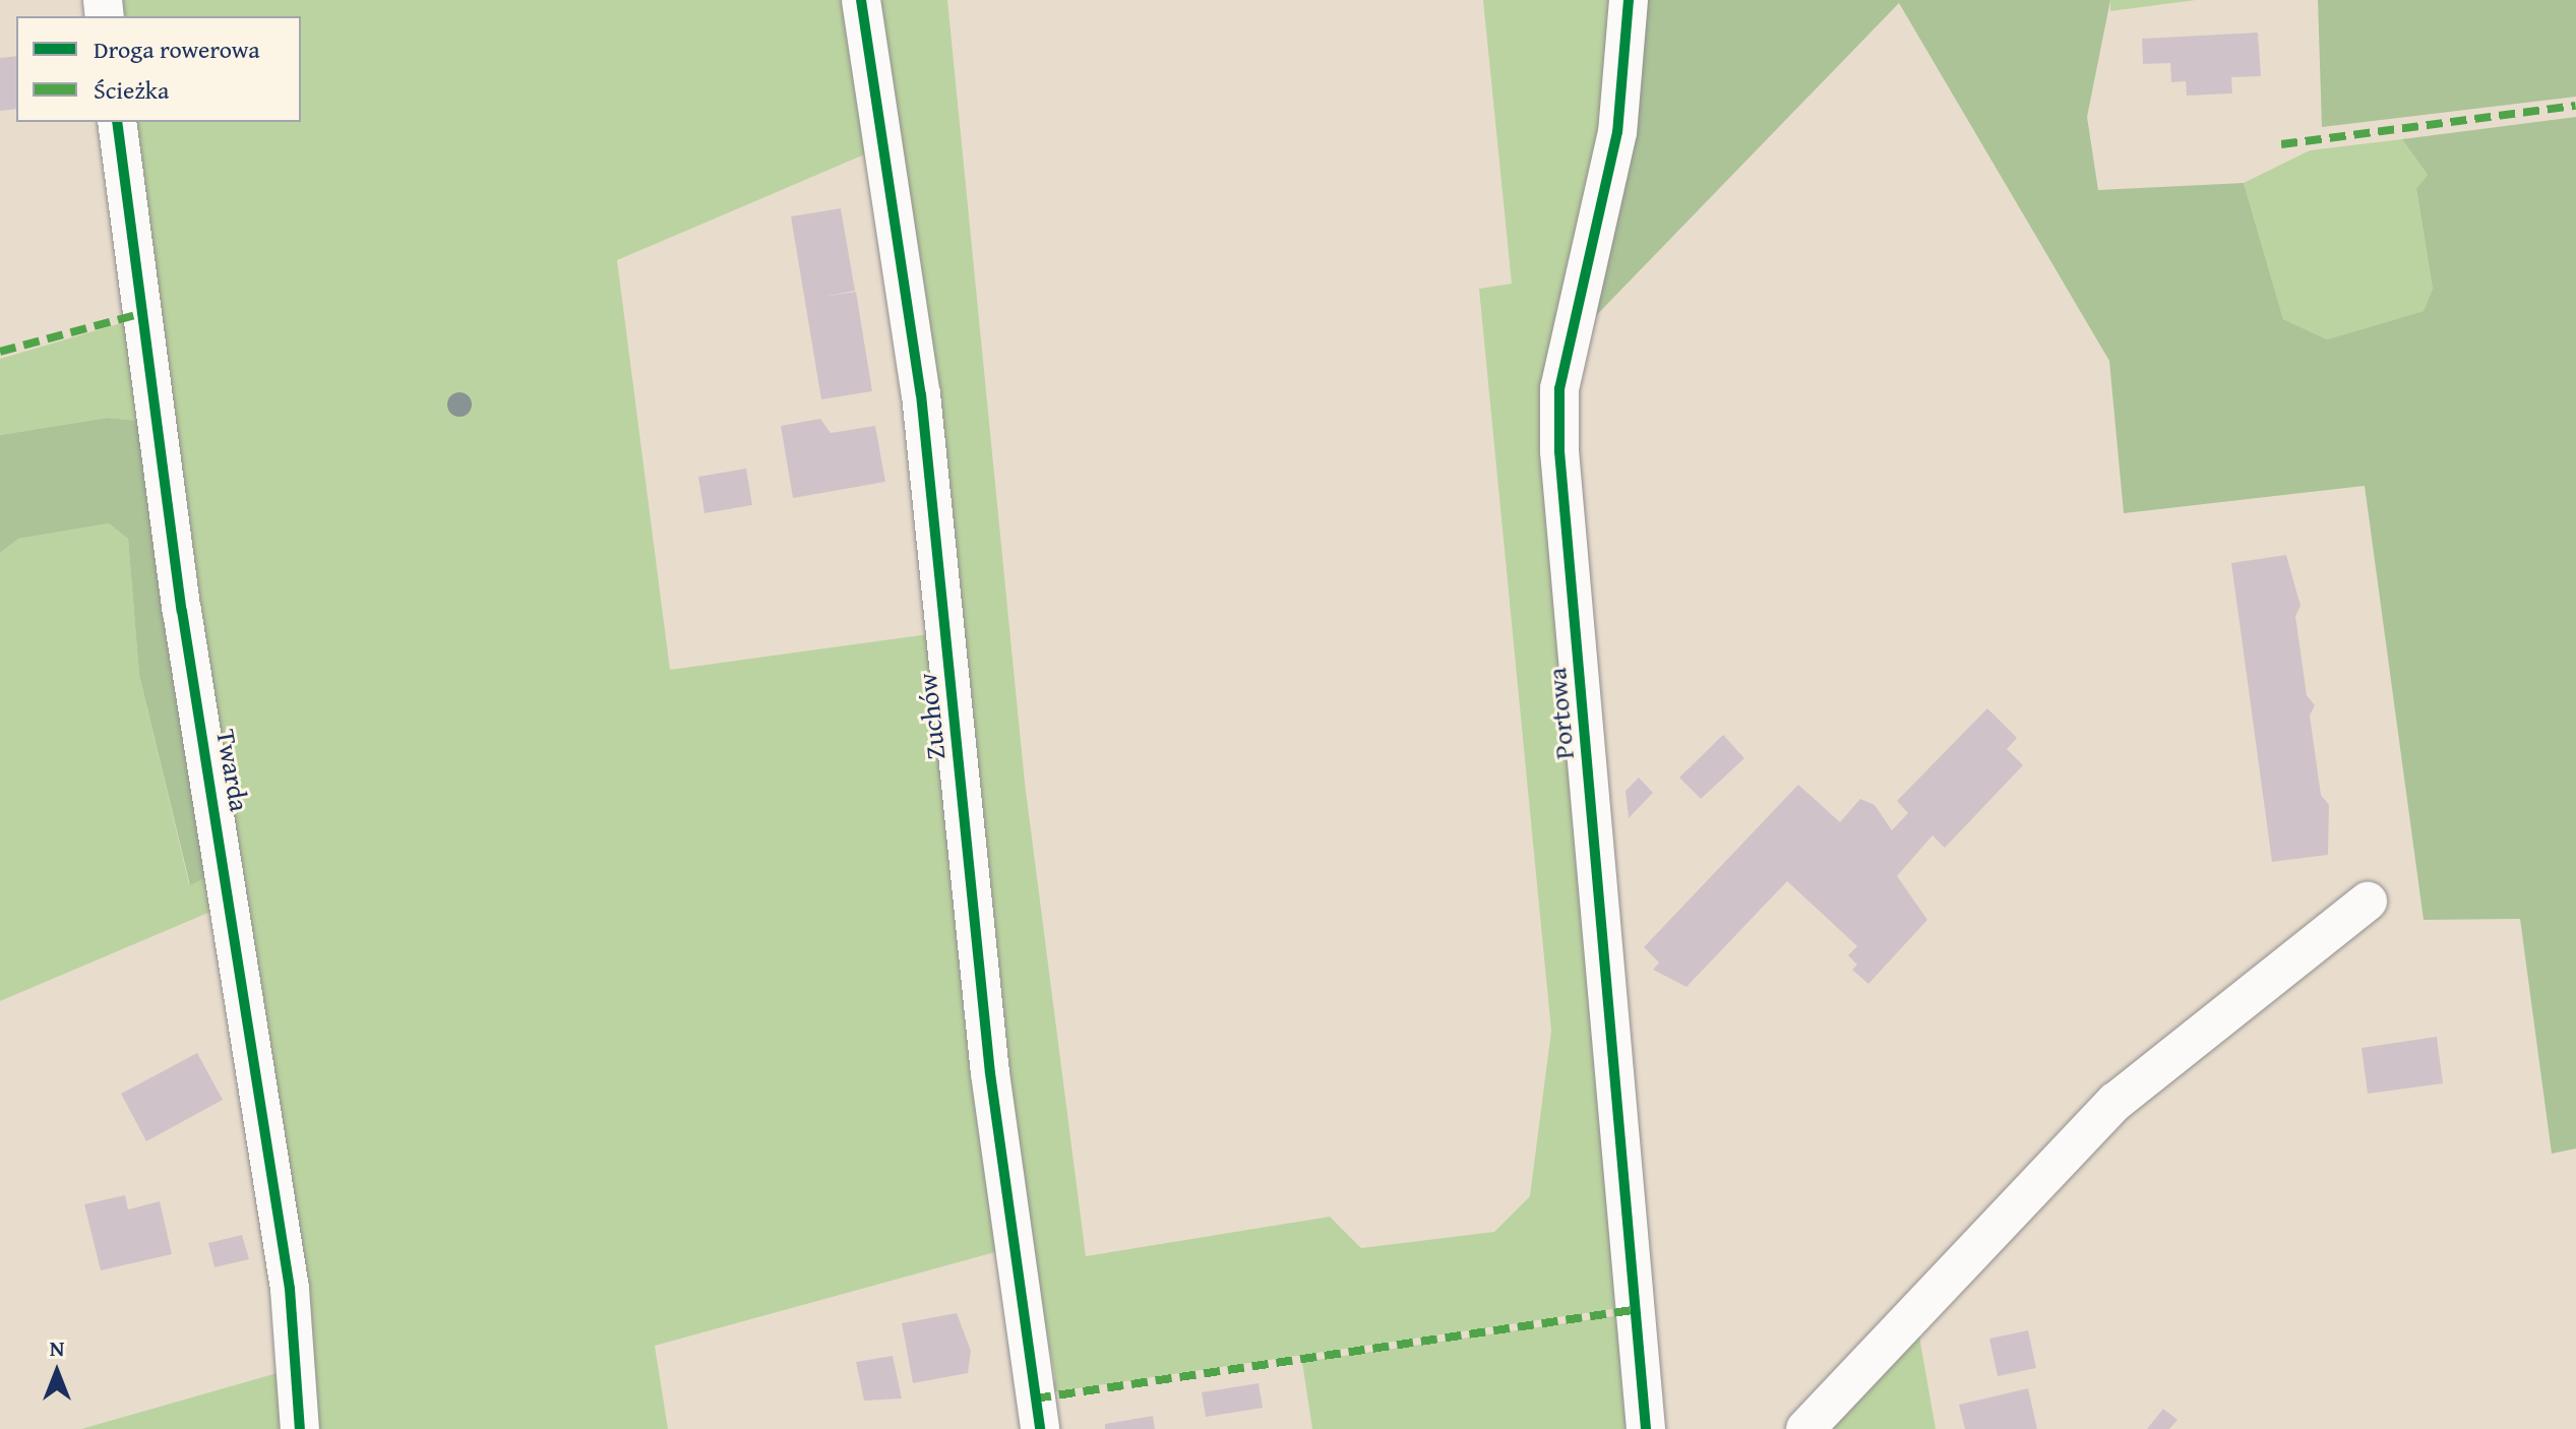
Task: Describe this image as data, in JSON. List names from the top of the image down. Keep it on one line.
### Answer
{"streets":{"street":["Portowa","Zuchów","Twarda"]},"legend":["Droga rowerowa","Ścieżka"],"north":"top"}
